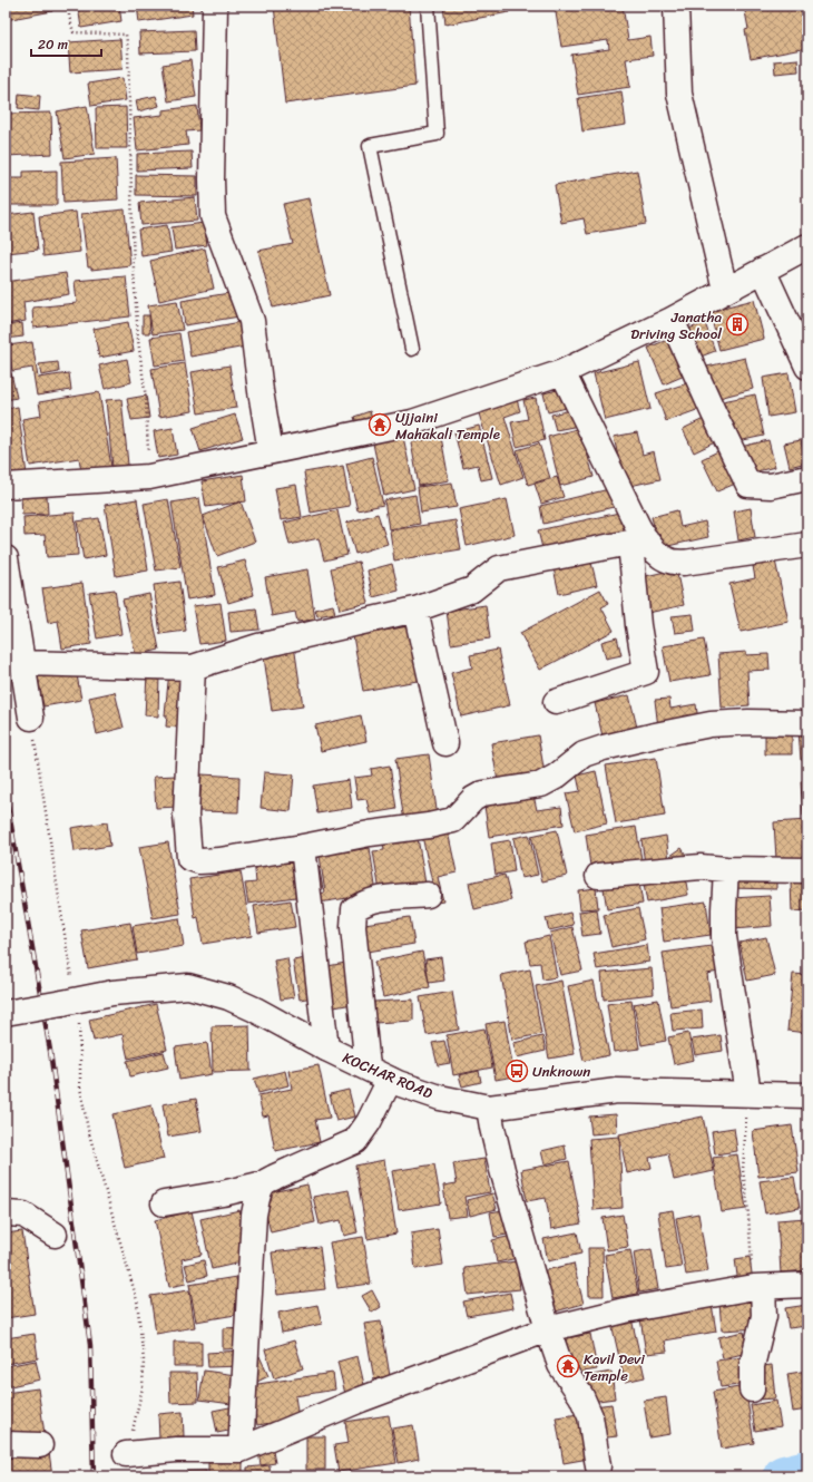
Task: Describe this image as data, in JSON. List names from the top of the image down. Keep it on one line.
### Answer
{"streets":{"street":["KOCHAR ROAD"]},"places":{"building":["Janatha Driving School"],"temple":["Ujjaini Mahakali Temple","Kavil Devi Temple"],"bus stop":["Unknown"]},"scale_bar":"20 m"}
